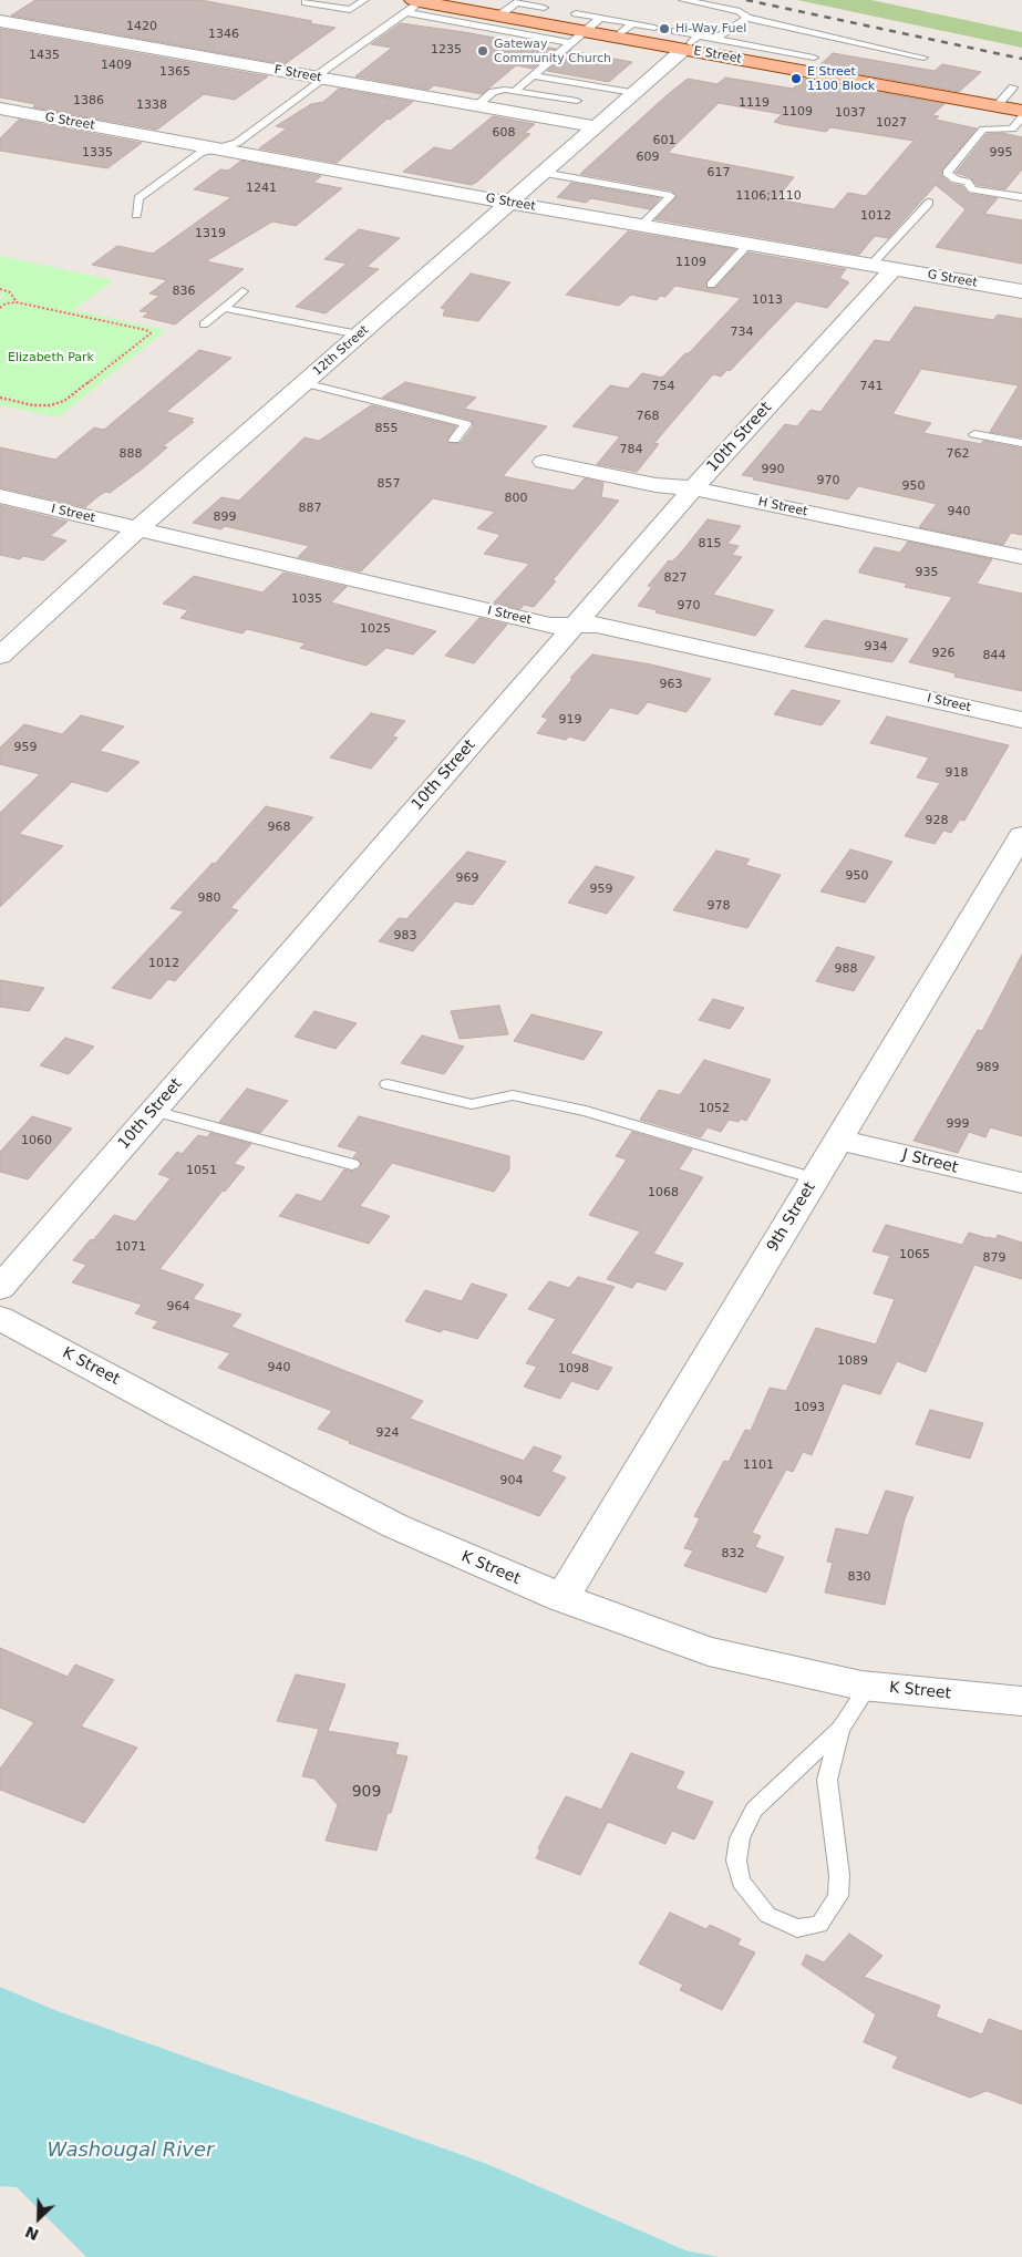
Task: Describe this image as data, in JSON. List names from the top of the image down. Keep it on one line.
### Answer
{"streets":{"main road":["E Street"],"street":["F Street","G Street","12th Street","10th Street","H Street","I Street","J Street","9th Street","K Street"]},"crossings":[["E Street","12th Street"],["F Street","12th Street"],["G Street","12th Street"],["G Street","10th Street"],["12th Street","I Street"],["10th Street","H Street"],["10th Street","I Street"],["J Street","9th Street"],["9th Street","K Street"]],"water":["Washougal River"],"parks":["Elizabeth Park"],"places":["Hi-Way Fuel","Gateway Community Church","E Street 1100 Block"],"house_numbers":["1420","1346","1235","1435","1409","1365","1386","1119","1338","1109","1037","1027","608","601","1335","995","609","617","1241","1106;1110","1012","1319","1109","836","1013","734","754","741","768","855","784","888","762","990","970","857","950","800","887","940","899","815","935","827","1035","970","1025","934","926","844","963","919","959","918","928","968","950","969","959","980","978","983","1012","988","989","1052","999","1060","1051","1068","1071","1065","879","964","1089","940","1098","1093","924","1101","904","832","830","909"],"north":"bottom left"}
